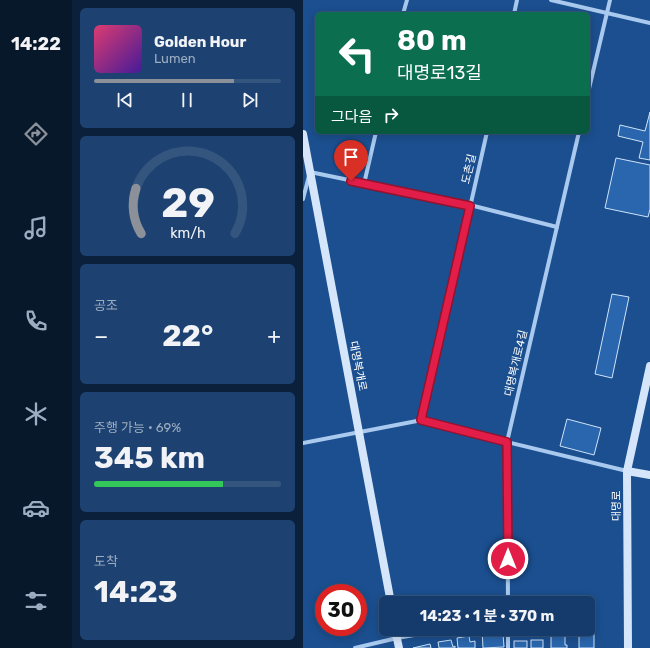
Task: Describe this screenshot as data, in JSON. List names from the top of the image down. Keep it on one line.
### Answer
{"streets":{"main road":["대명복개로","대명로"],"street":["도촌길","대명복개로4길"]},"page":{"tabs":"14:22","turn":["80 m","대명로13길"],"song":["Golden Hour","Lumen"],"then":"그다음","tile":["공조",["주행 가능 · 69%","345 km"],["도착","14:23"]],"heat":["−","22°","+"],"limit":"30","trip":"14:23 · 1 분 · 370 m","gauge":["29","km/h"]}}
